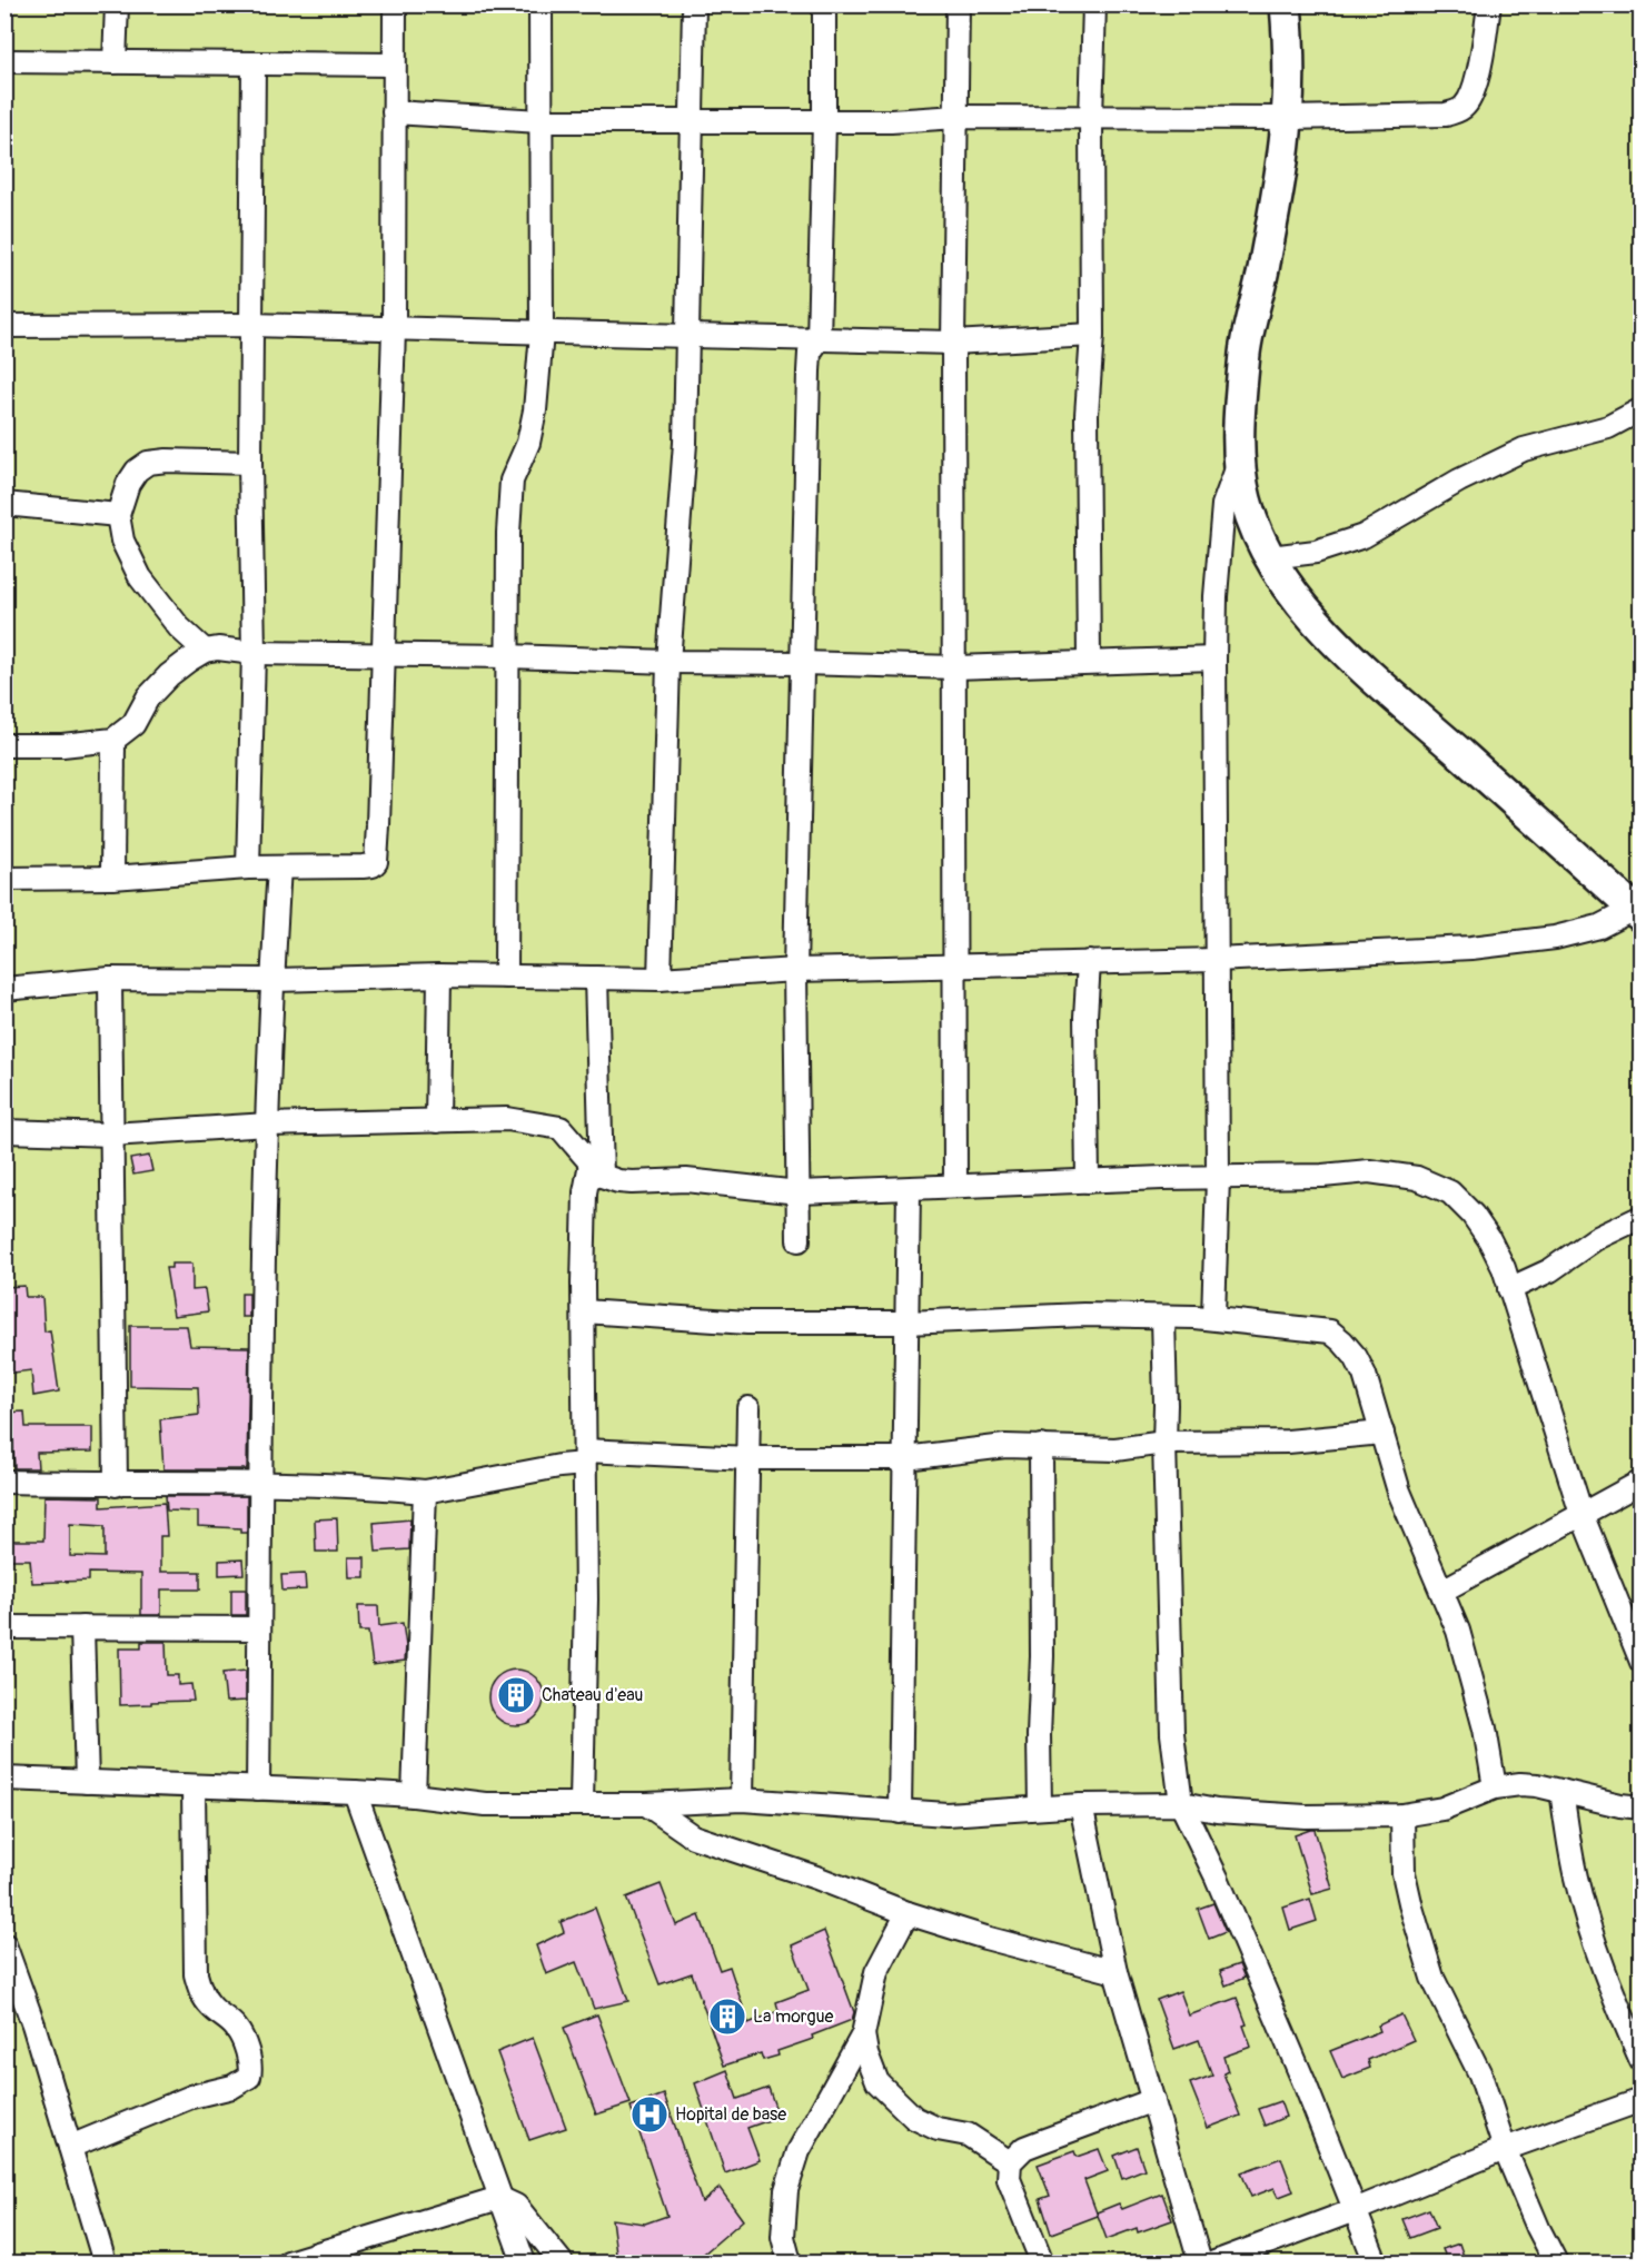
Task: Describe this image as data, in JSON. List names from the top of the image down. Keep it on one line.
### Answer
{"places":{"building":["Chateau d'eau","La morgue"],"hospital":["Hopital de base"]}}
